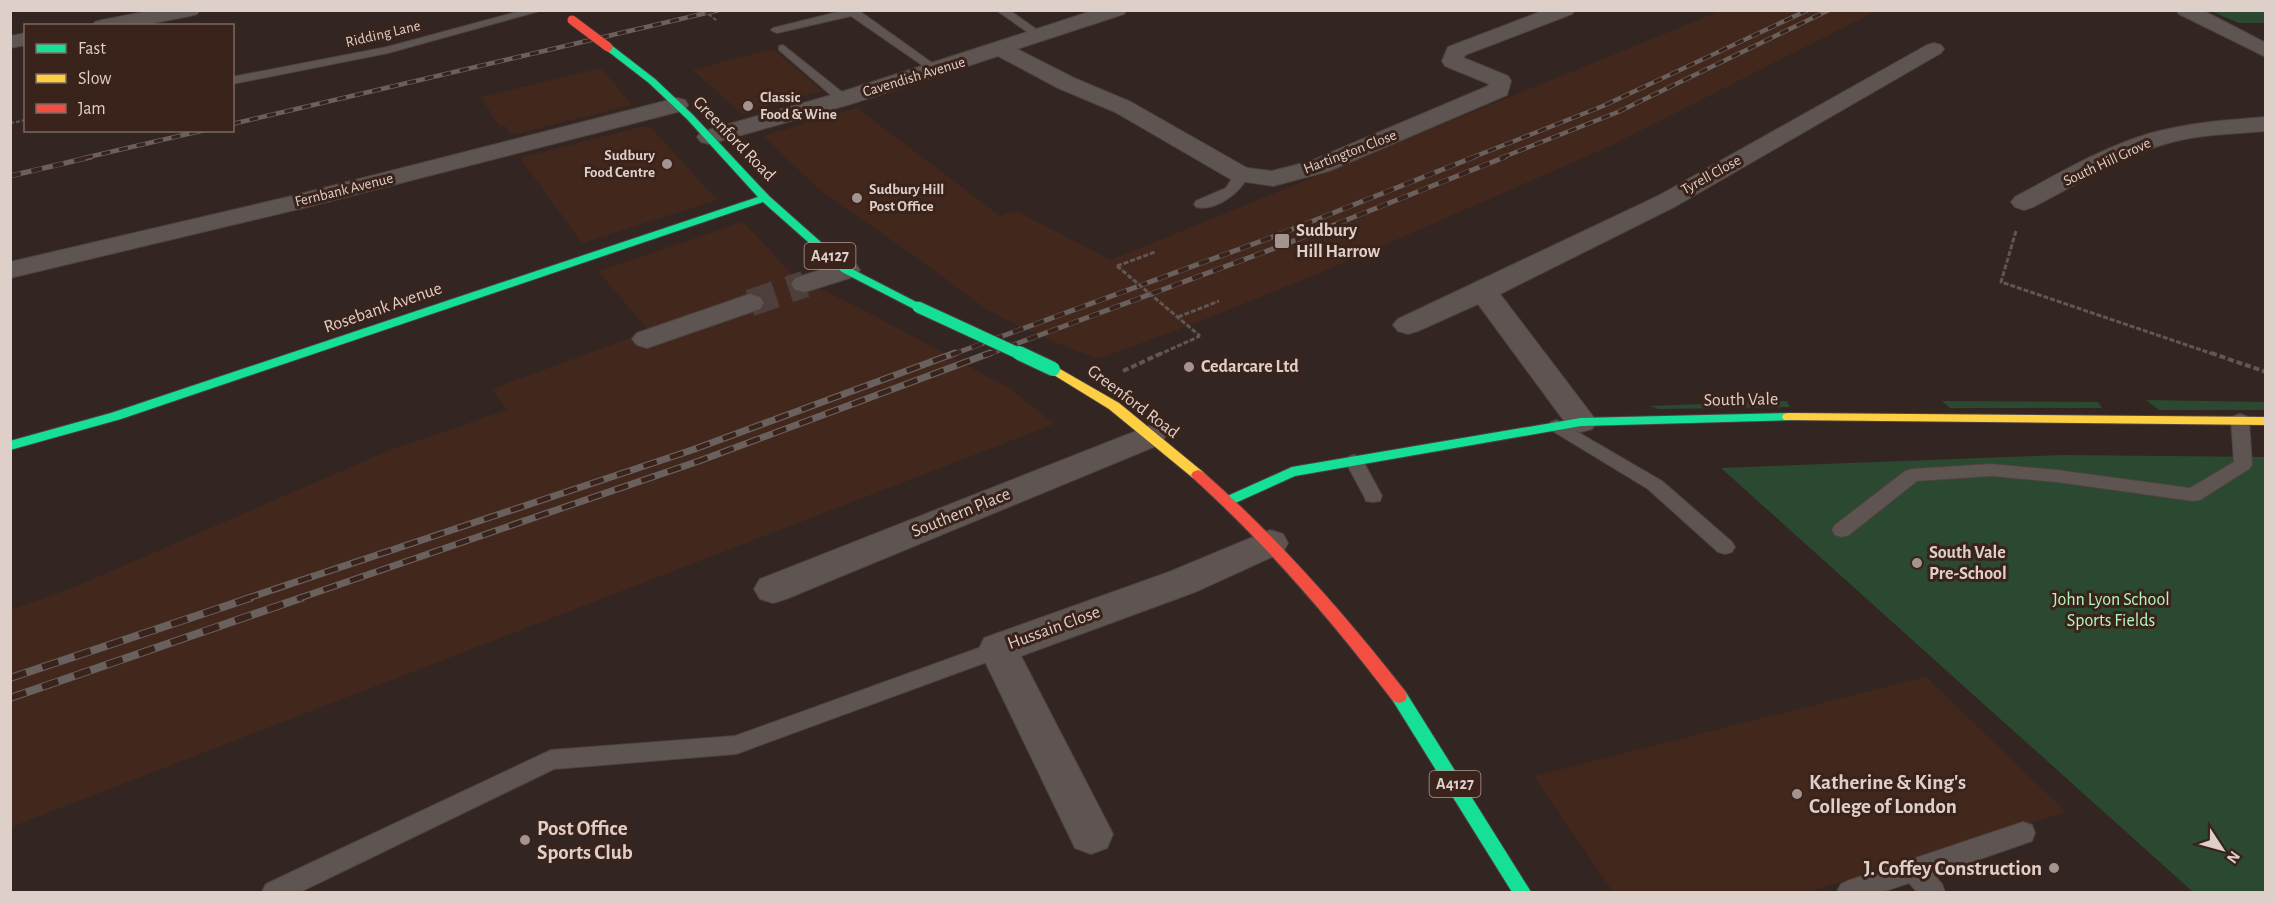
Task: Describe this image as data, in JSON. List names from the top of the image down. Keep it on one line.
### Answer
{"streets":{"main road":["Greenford Road","A4127","Rosebank Avenue","South Vale"],"street":["Cavendish Avenue","Hartington Close","South Hill Grove","Tyrell Close","Fernbank Avenue","Southern Place","Hussain Close"],"lane":["Ridding Lane"]},"crossings":[["Cavendish Avenue","Greenford Road"],["Cavendish Avenue","Hartington Close"],["Greenford Road","Fernbank Avenue"],["Greenford Road","Rosebank Avenue"],["Greenford Road","South Vale"],["Greenford Road","Southern Place"],["Greenford Road","Hussain Close"]],"parks":["John Lyon School Sports Fields"],"places":{"other":["Classic Food & Wine","Sudbury Food Centre","Sudbury Hill Post Office","Cedarcare Ltd","South Vale Pre-School","Katherine & King's College of London","Post Office Sports Club","J. Coffey Construction"],"transit":["Sudbury Hill Harrow"]},"legend":["Fast","Slow","Jam"],"north":"bottom right"}
